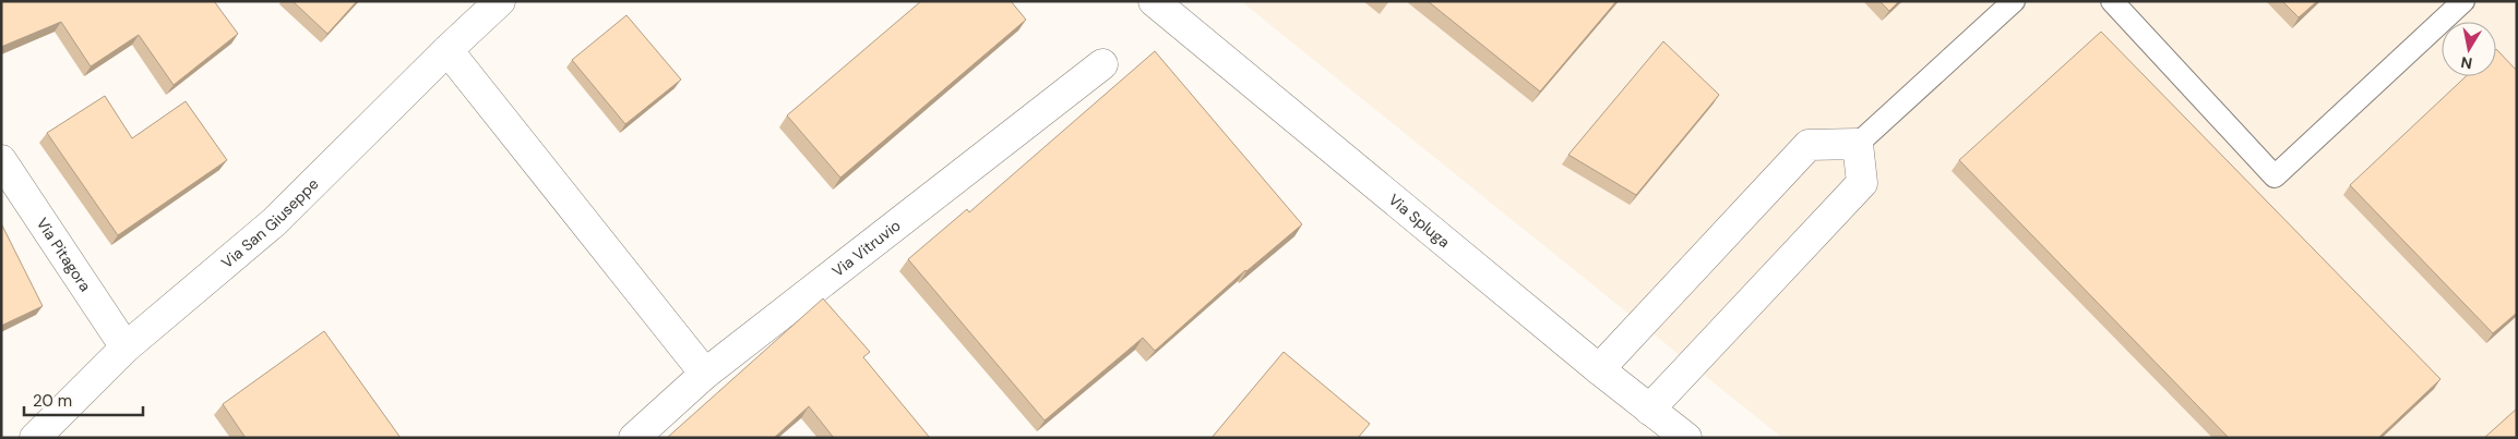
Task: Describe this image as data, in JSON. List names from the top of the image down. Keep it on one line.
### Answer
{"streets":{"street":["Via Spluga","Via San Giuseppe","Via Vitruvio","Via Pitagora"]},"crossings":[["Via San Giuseppe","Via Pitagora"]],"scale_bar":"20 m","north":"bottom"}
